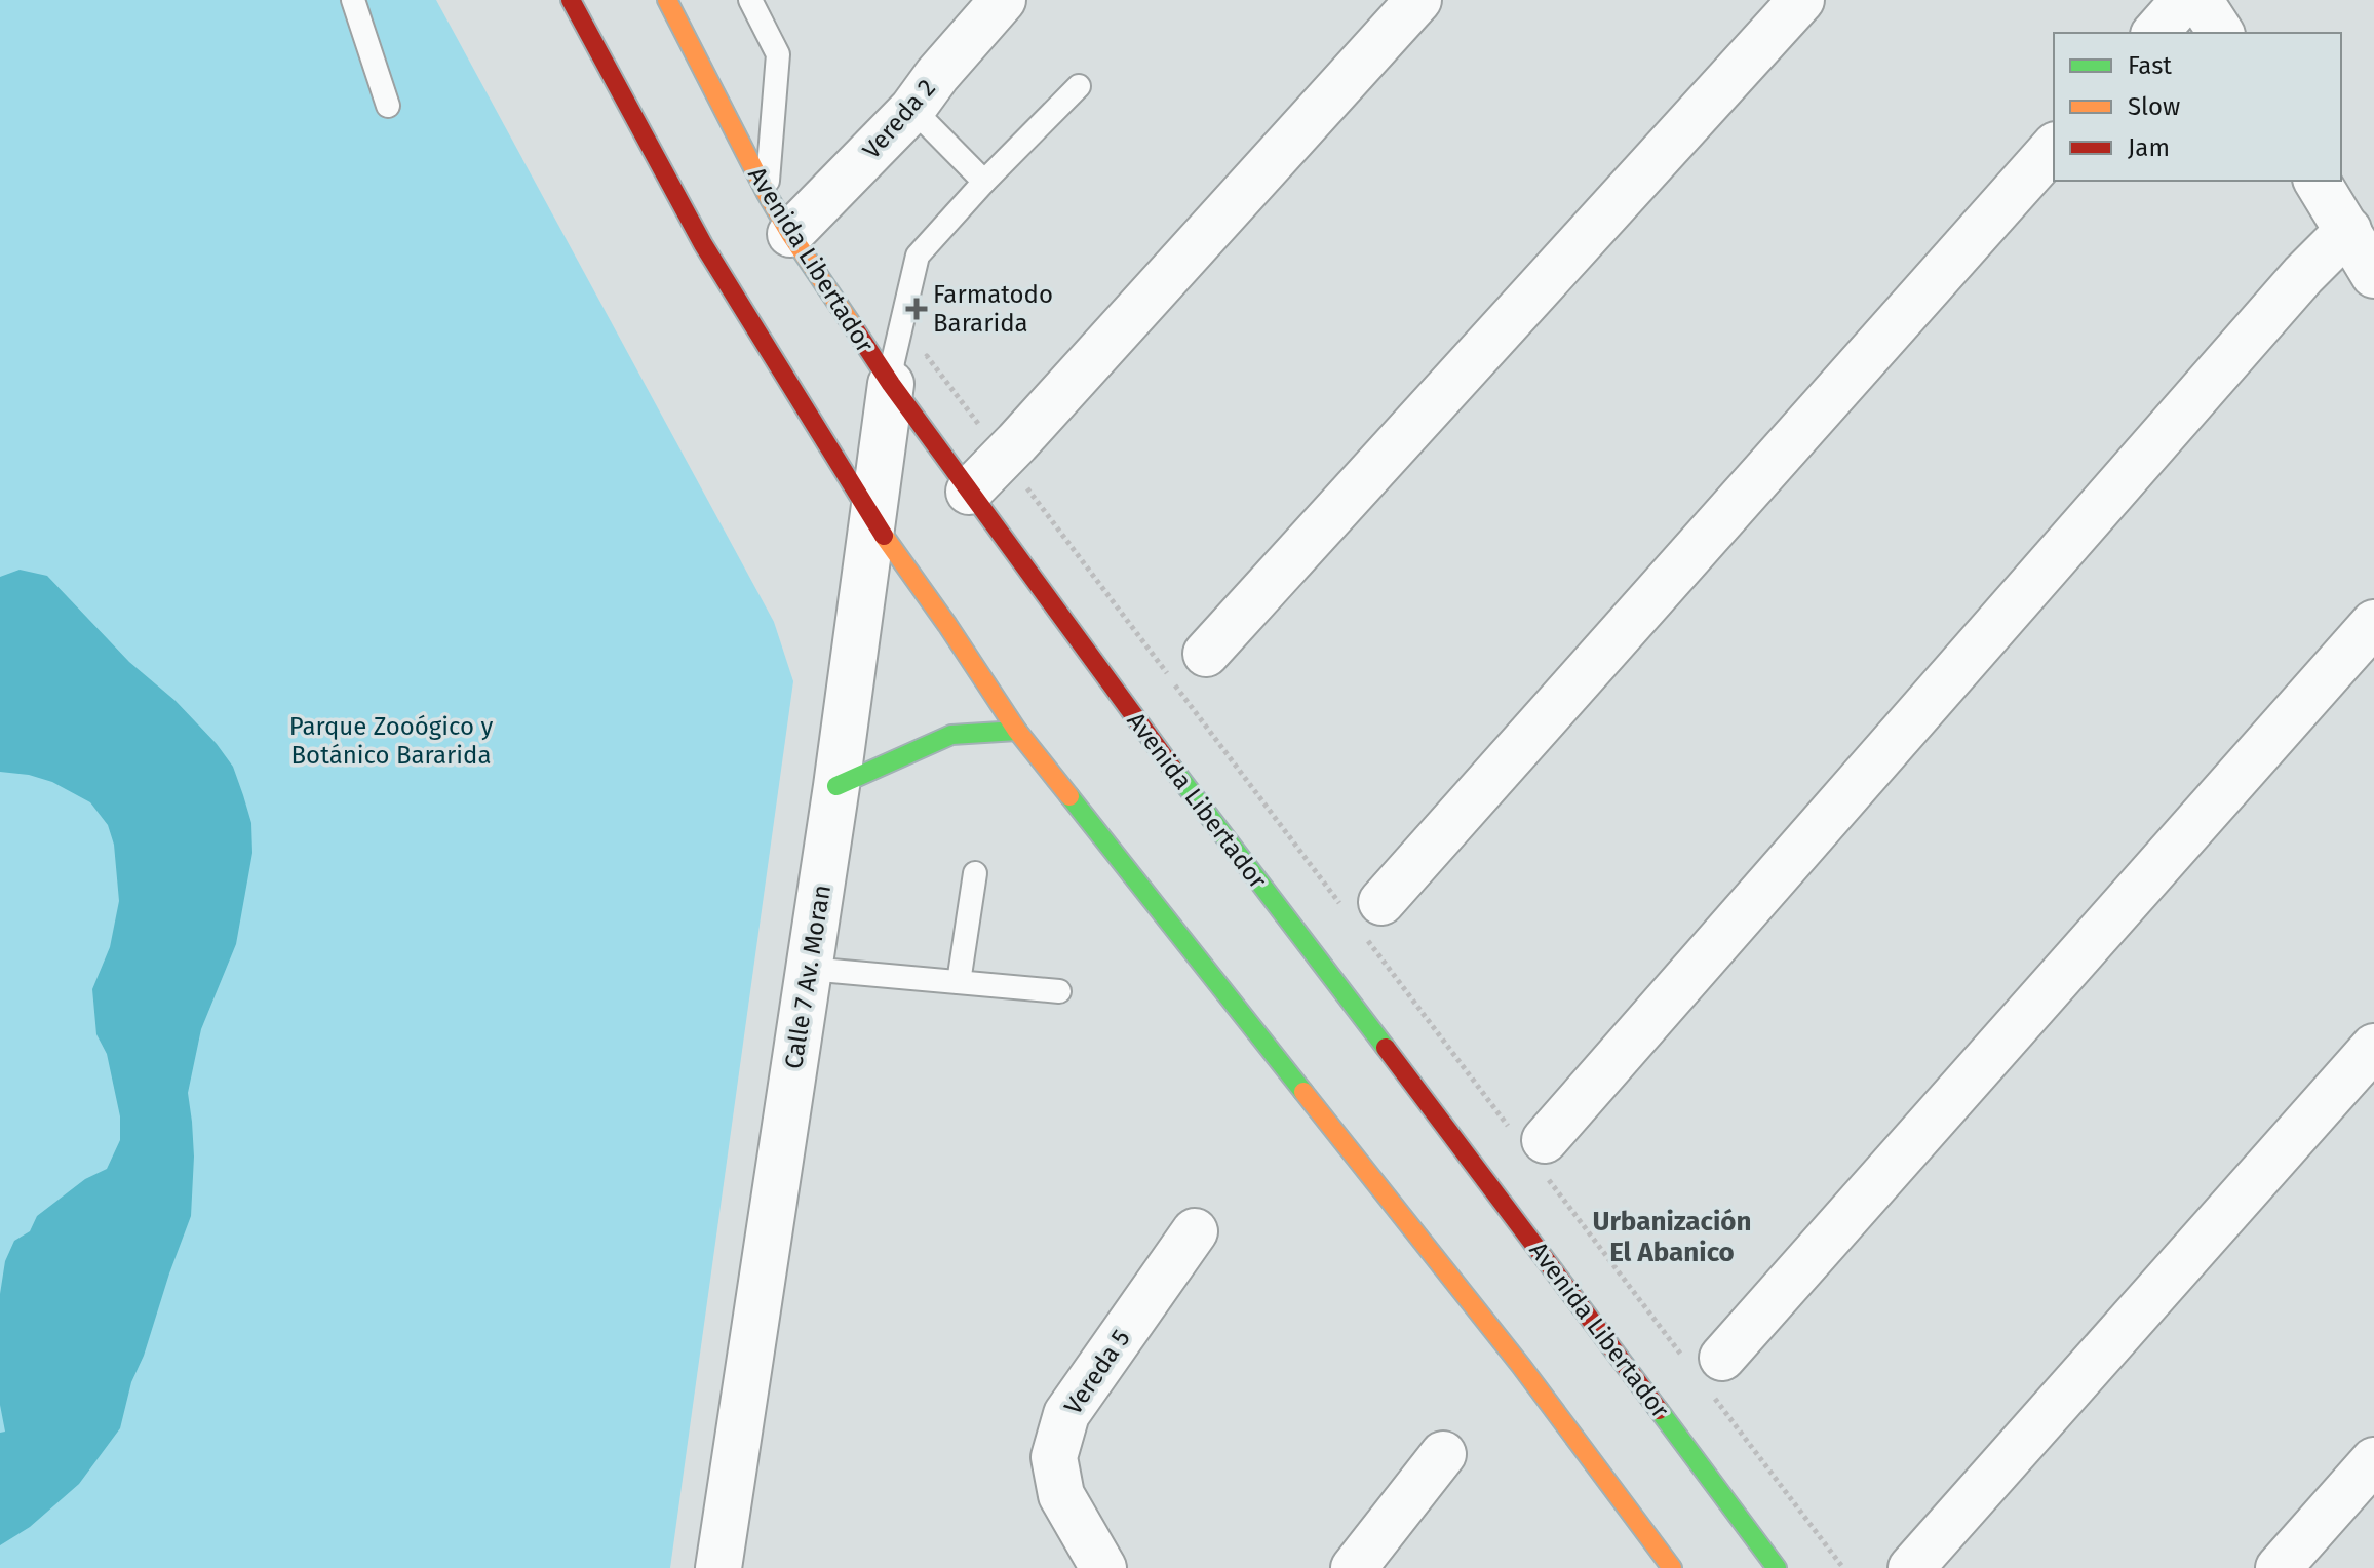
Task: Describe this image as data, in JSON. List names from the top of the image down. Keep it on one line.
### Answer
{"streets":{"main road":["Avenida Libertador"],"street":["Vereda 2","Calle 7 Av. Moran","Vereda 5"]},"crossings":[["Vereda 2","Avenida Libertador"],["Avenida Libertador","Calle 7 Av. Moran"]],"districts":["Urbanización El Abanico"],"parks":["Parque Zooógico y Botánico Bararida"],"places":{"health":["Farmatodo Bararida"]},"legend":["Fast","Slow","Jam"]}
